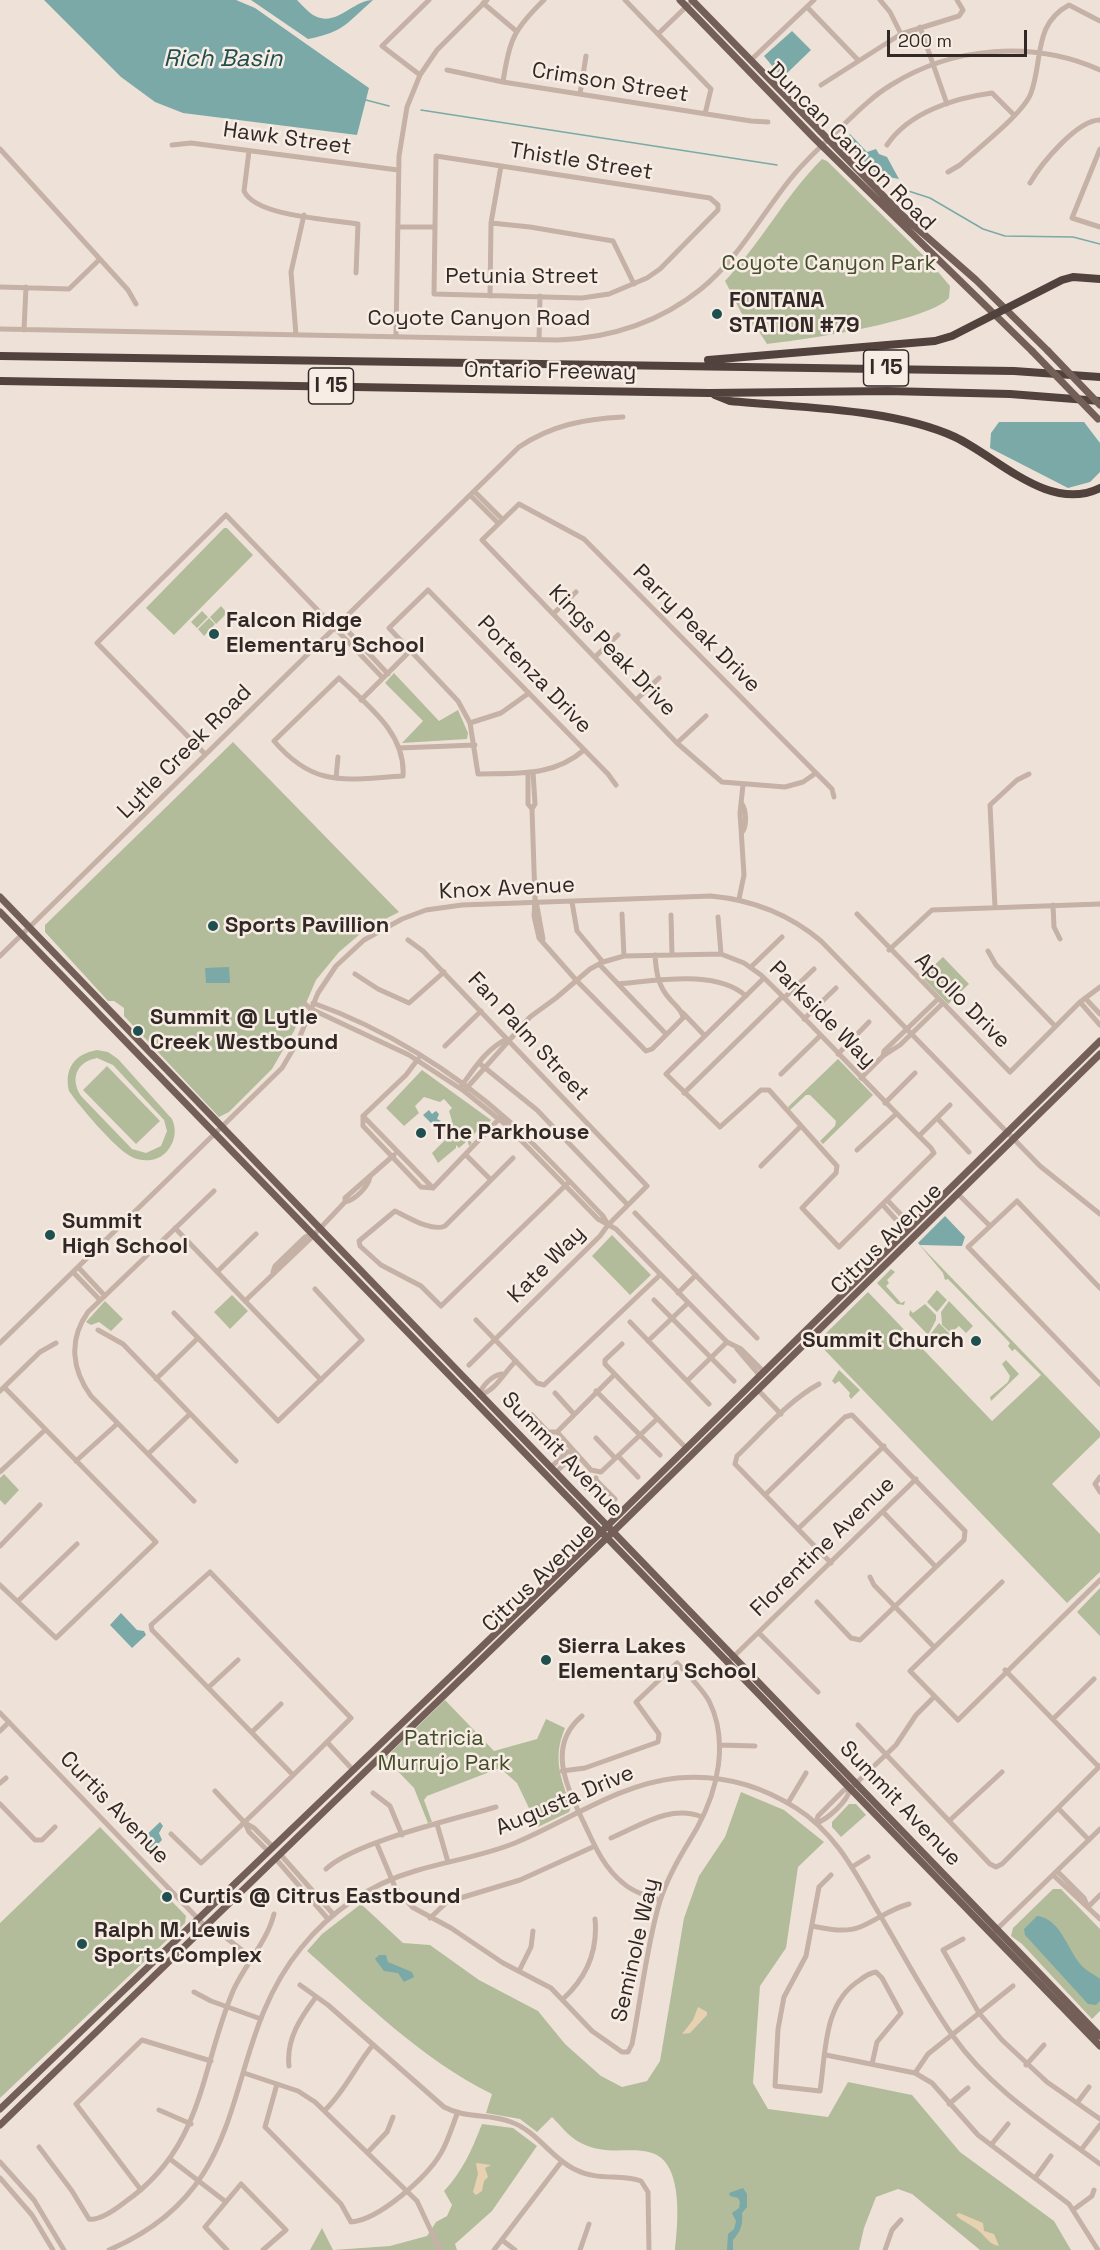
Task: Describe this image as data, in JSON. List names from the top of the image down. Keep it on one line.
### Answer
{"streets":{"highway":["I 15","Ontario Freeway"],"main road":["Duncan Canyon Road","Citrus Avenue","Summit Avenue"],"street":["Crimson Street","Hawk Street","Thistle Street","Petunia Street","Coyote Canyon Road","Parry Peak Drive","Kings Peak Drive","Portenza Drive","Lytle Creek Road","Knox Avenue","Apollo Drive","Parkside Way","Fan Palm Street","Kate Way","Florentine Avenue","Augusta Drive","Curtis Avenue","Seminole Way"]},"crossings":[["Duncan Canyon Road","Coyote Canyon Road"],["Duncan Canyon Road","Ontario Freeway"],["Thistle Street","Petunia Street"],["Parry Peak Drive","Kings Peak Drive"],["Lytle Creek Road","Summit Avenue"],["Knox Avenue","Citrus Avenue"],["Knox Avenue","Summit Avenue"],["Parkside Way","Fan Palm Street"],["Fan Palm Street","Kate Way"],["Citrus Avenue","Summit Avenue"],["Citrus Avenue","Curtis Avenue"],["Summit Avenue","Florentine Avenue"],["Augusta Drive","Seminole Way"]],"water":["Rich Basin"],"parks":["Coyote Canyon Park","Patricia Murrujo Park"],"places":["FONTANA STATION #79","Falcon Ridge Elementary School","Sports Pavillion","Summit @ Lytle Creek Westbound","The Parkhouse","Summit High School","Summit Church","Sierra Lakes Elementary School","Curtis @ Citrus Eastbound","Ralph M. Lewis Sports Complex"],"scale_bar":"200 m"}
